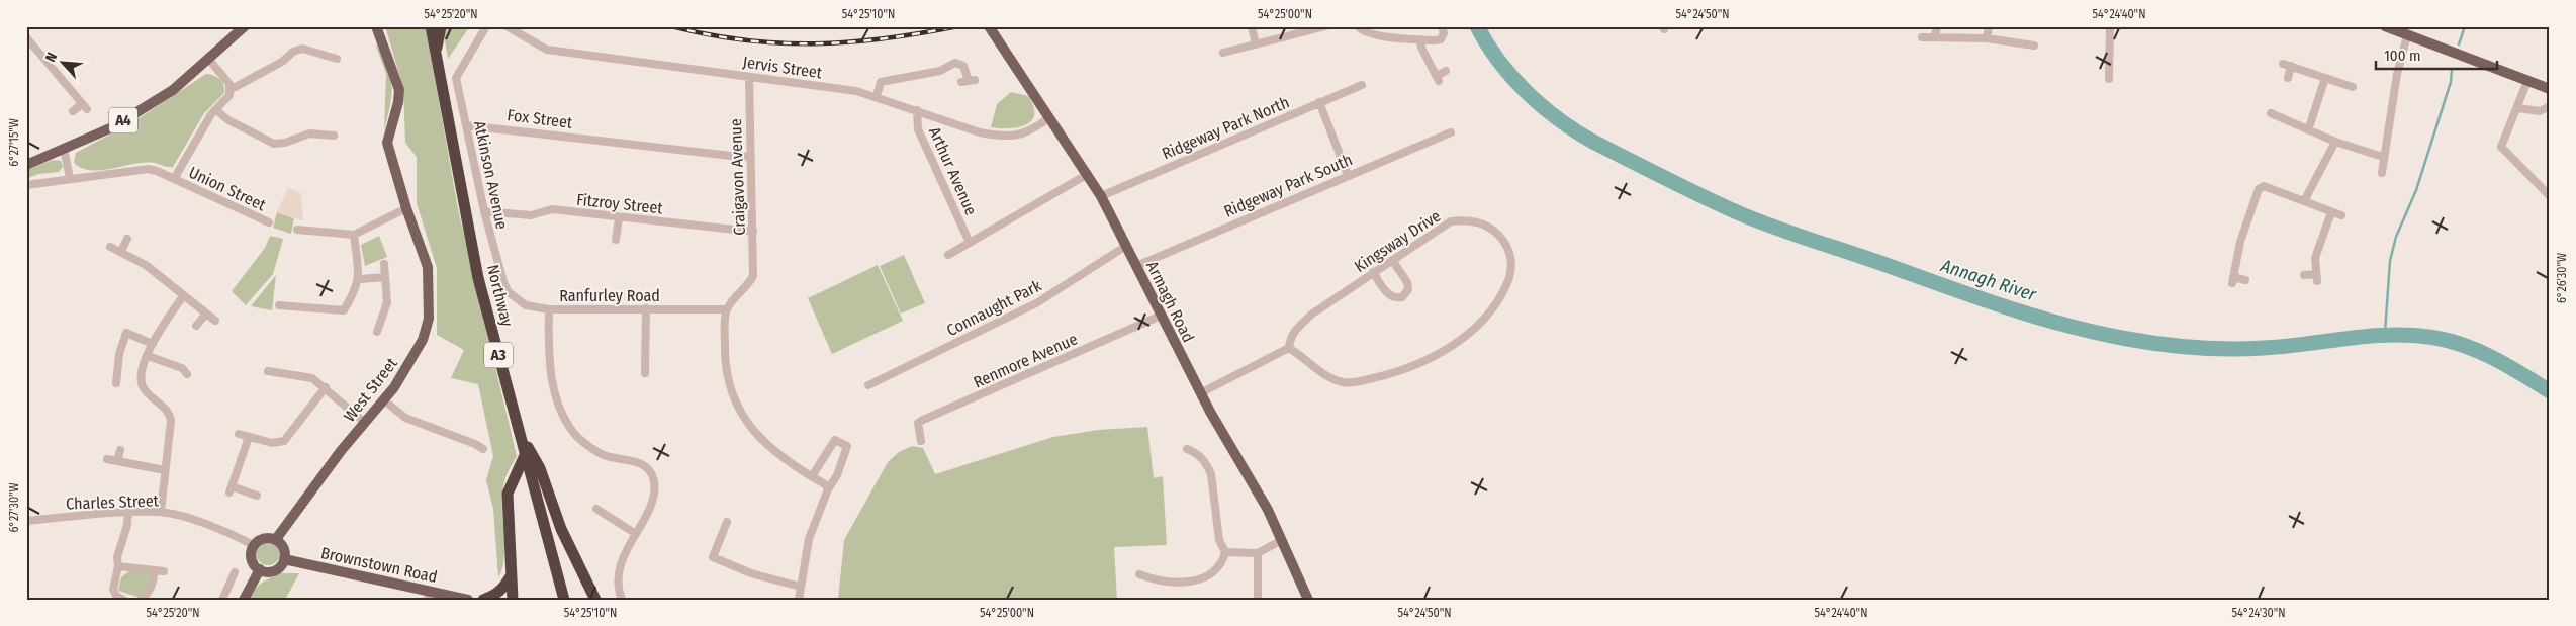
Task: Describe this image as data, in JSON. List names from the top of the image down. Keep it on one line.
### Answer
{"streets":{"highway":["Northway","A3"],"main road":["A4","Armagh Road","West Street","Brownstown Road"],"street":["Jervis Street","Fox Street","Ridgeway Park North","Arthur Avenue","Atkinson Avenue","Craigavon Avenue","Ridgeway Park South","Union Street","Fitzroy Street","Kingsway Drive","Ranfurley Road","Connaught Park","Renmore Avenue","Charles Street"]},"crossings":[["Jervis Street","Arthur Avenue"],["Jervis Street","Craigavon Avenue"],["Jervis Street","Armagh Road"],["Fox Street","Atkinson Avenue"],["Fox Street","Craigavon Avenue"],["Ridgeway Park North","Armagh Road"],["Arthur Avenue","Armagh Road"],["Atkinson Avenue","Fitzroy Street"],["Atkinson Avenue","Ranfurley Road"],["Craigavon Avenue","Fitzroy Street"],["Craigavon Avenue","Ranfurley Road"],["Ridgeway Park South","Armagh Road"],["Armagh Road","Connaught Park"],["Armagh Road","Renmore Avenue"],["West Street","Charles Street"],["West Street","Brownstown Road"],["Charles Street","Brownstown Road"]],"water":["Annagh River"],"scale_bar":"100 m","north":"top left","coordinates":["54°25'20\"N","54°25'10\"N","54°25'00\"N","54°24'50\"N","54°24'40\"N","6°27'15\"W","6°26'30\"W","6°27'30\"W","54°24'30\"N"]}
